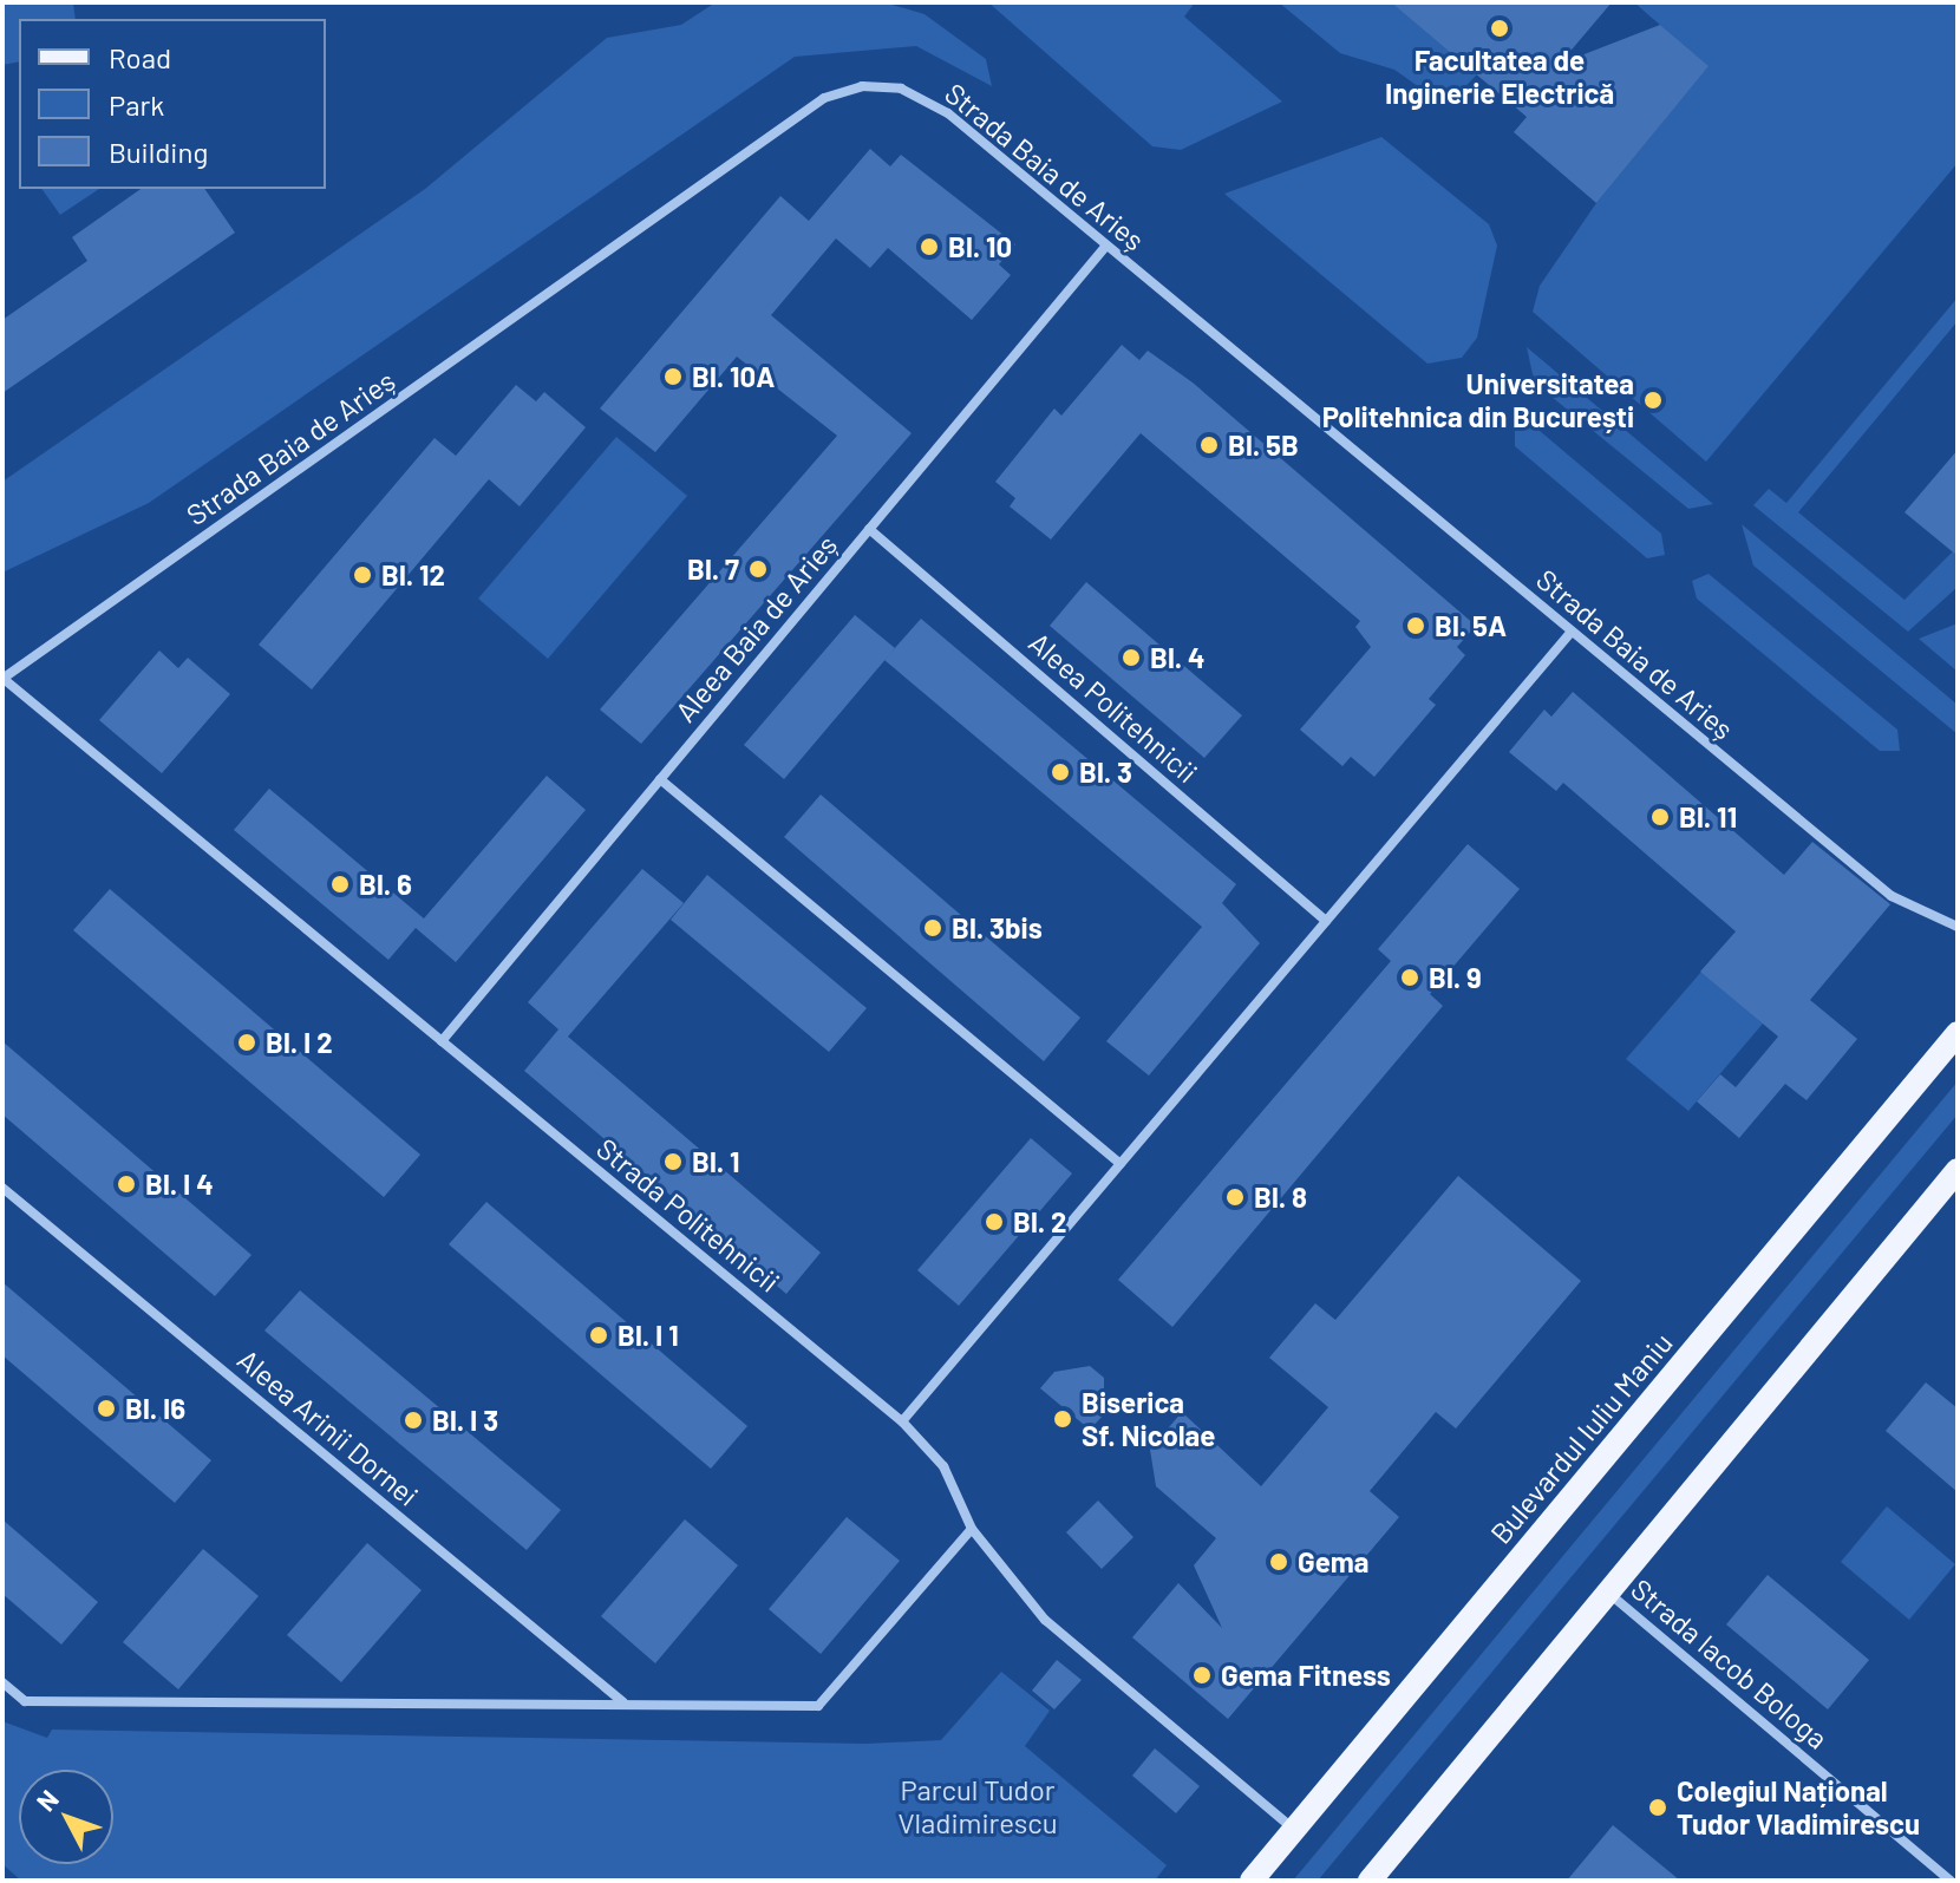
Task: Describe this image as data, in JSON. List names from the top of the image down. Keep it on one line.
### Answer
{"streets":{"main road":["Bulevardul Iuliu Maniu"],"street":["Strada Baia de Arieș","Aleea Baia de Arieș","Aleea Politehnicii","Strada Politehnicii","Aleea Arinii Dornei","Strada Iacob Bologa"]},"crossings":[["Strada Baia de Arieș","Aleea Baia de Arieș"],["Strada Baia de Arieș","Strada Politehnicii"],["Aleea Baia de Arieș","Aleea Politehnicii"],["Aleea Baia de Arieș","Strada Politehnicii"],["Strada Politehnicii","Bulevardul Iuliu Maniu"]],"parks":["Parcul Tudor Vladimirescu"],"places":["Facultatea de Inginerie Electrică","Bl. 10","Bl. 10A","Universitatea Politehnica din București","Bl. 5B","Bl. 7","Bl. 12","Bl. 5A","Bl. 4","Bl. 3","Bl. 11","Bl. 6","Bl. 3bis","Bl. 9","Bl. I 2","Bl. 1","Bl. I 4","Bl. 8","Bl. 2","Bl. I 1","Bl. I6","Biserica Sf. Nicolae","Bl. I 3","Gema","Gema Fitness","Colegiul Național Tudor Vladimirescu"],"legend":["Road","Park","Building"],"north":"top left"}
